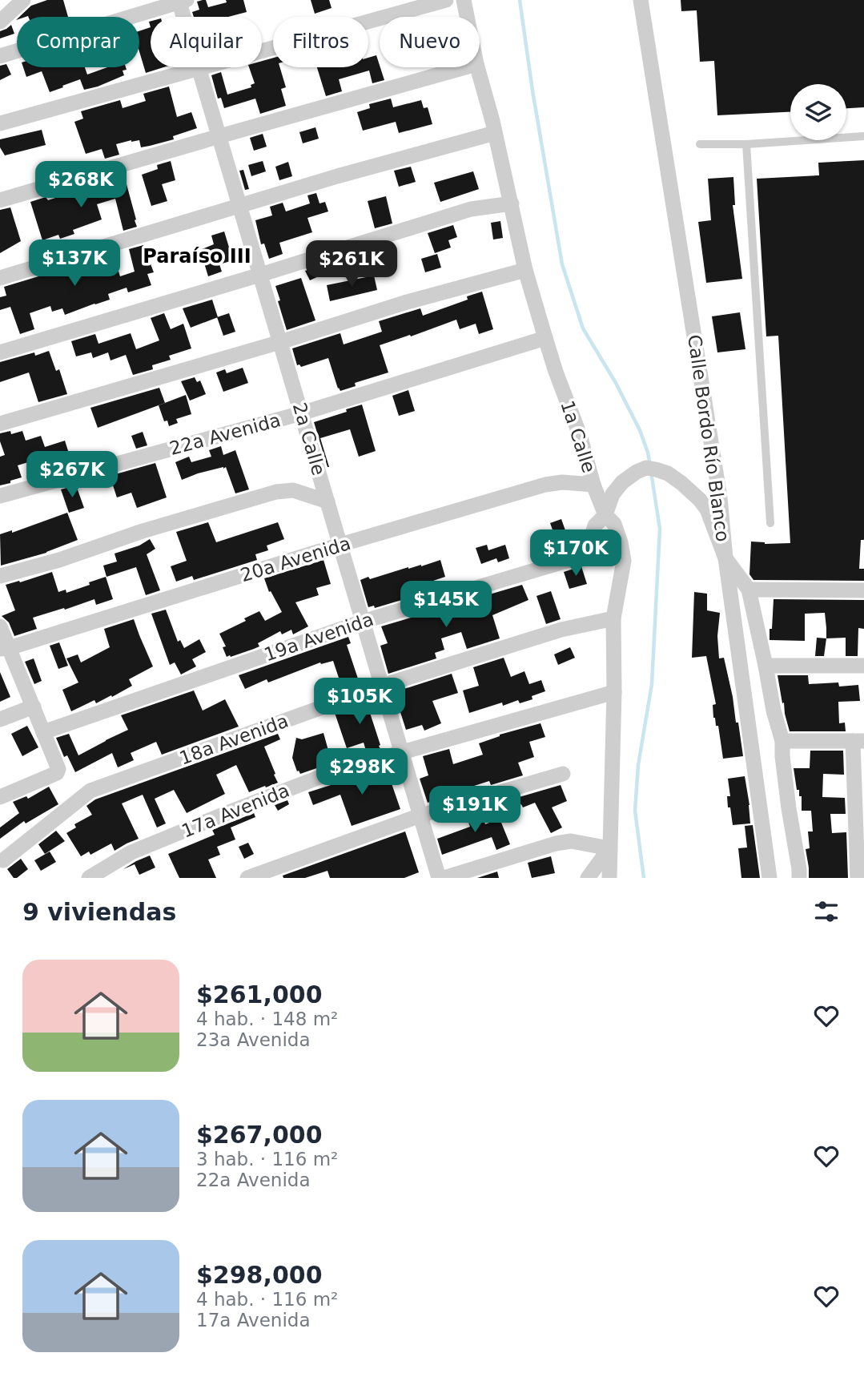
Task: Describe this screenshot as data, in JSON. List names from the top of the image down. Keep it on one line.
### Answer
{"streets":{"street":["22a Avenida","1a Calle","Calle Bordo Río Blanco","2a Calle","20a Avenida","19a Avenida","18a Avenida","17a Avenida"]},"crossings":[["22a Avenida","1a Calle"],["22a Avenida","2a Calle"],["1a Calle","20a Avenida"],["1a Calle","19a Avenida"],["1a Calle","18a Avenida"],["1a Calle","17a Avenida"],["Calle Bordo Río Blanco","19a Avenida"],["2a Calle","20a Avenida"],["2a Calle","19a Avenida"],["2a Calle","18a Avenida"],["2a Calle","17a Avenida"]],"districts":["Paraíso III"],"page":{"chip":["Comprar","Alquilar","Filtros","Nuevo"],"price":["$268K","$137K","$261K","$267K","$170K","$145K","$105K","$298K","$191K"],"heading":"9 viviendas","list":[{"name":"$261,000","note":"4 hab. · 148 m² · 23a Avenida"},{"name":"$267,000","note":"3 hab. · 116 m² · 22a Avenida"},{"name":"$298,000","note":"4 hab. · 116 m² · 17a Avenida"}]}}
